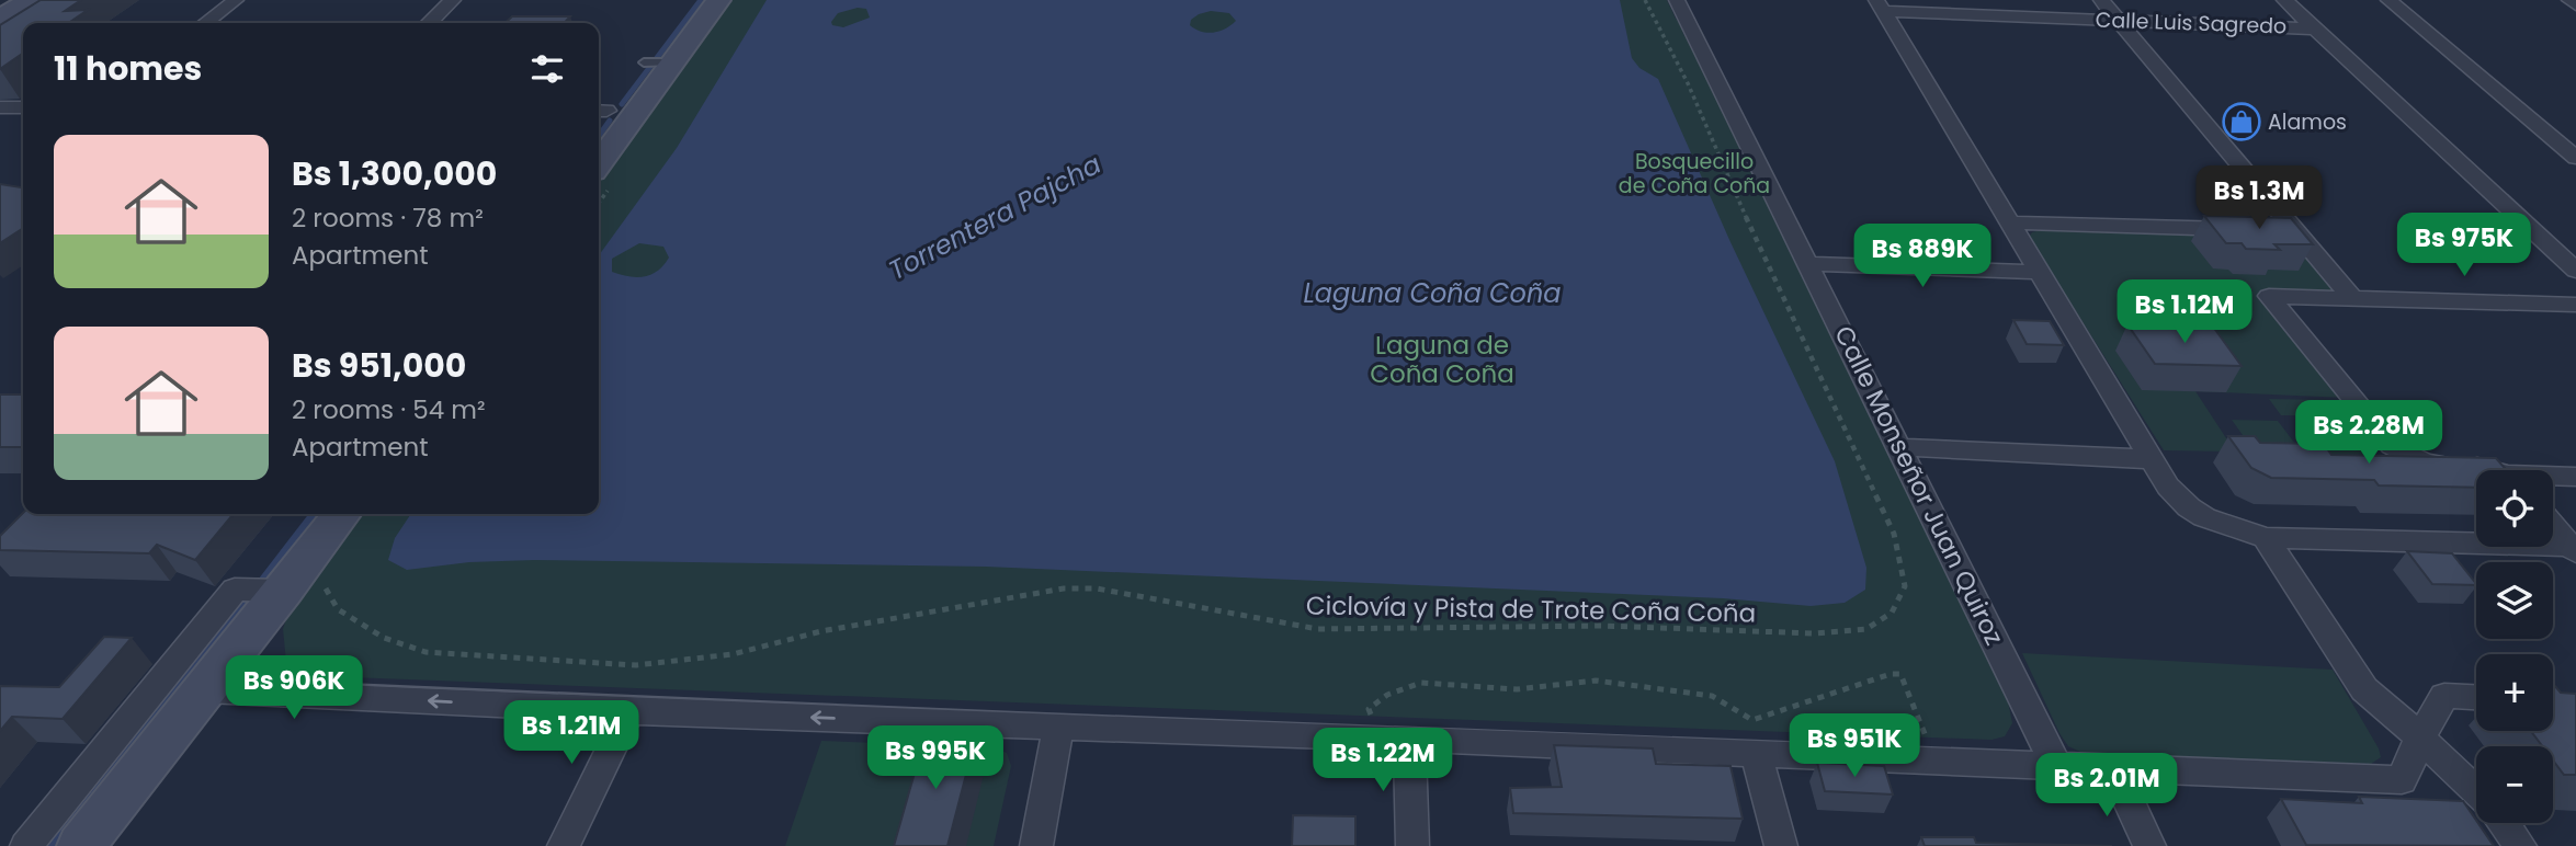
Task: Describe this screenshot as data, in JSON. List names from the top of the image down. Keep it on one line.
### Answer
{"streets":{"street":["Calle Luis Sagredo","Calle Monseñor Juan Quiroz"],"path":["Ciclovía y Pista de Trote Coña Coña"]},"water":["Torrentera Pajcha","Laguna Coña Coña"],"parks":["Bosquecillo de Coña Coña","Laguna de Coña Coña"],"places":{"shop":["Alamos"]},"page":{"heading":"11 homes","list":[{"name":"Bs 1,300,000","note":"2 rooms · 78 m² · Apartment"},{"name":"Bs 951,000","note":"2 rooms · 54 m² · Apartment"}],"price":["Bs 1.3M","Bs 975K","Bs 889K","Bs 1.12M","Bs 2.28M","Bs 906K","Bs 1.21M","Bs 951K","Bs 995K","Bs 1.22M","Bs 2.01M"],"map_buttons":["+","−"]}}
